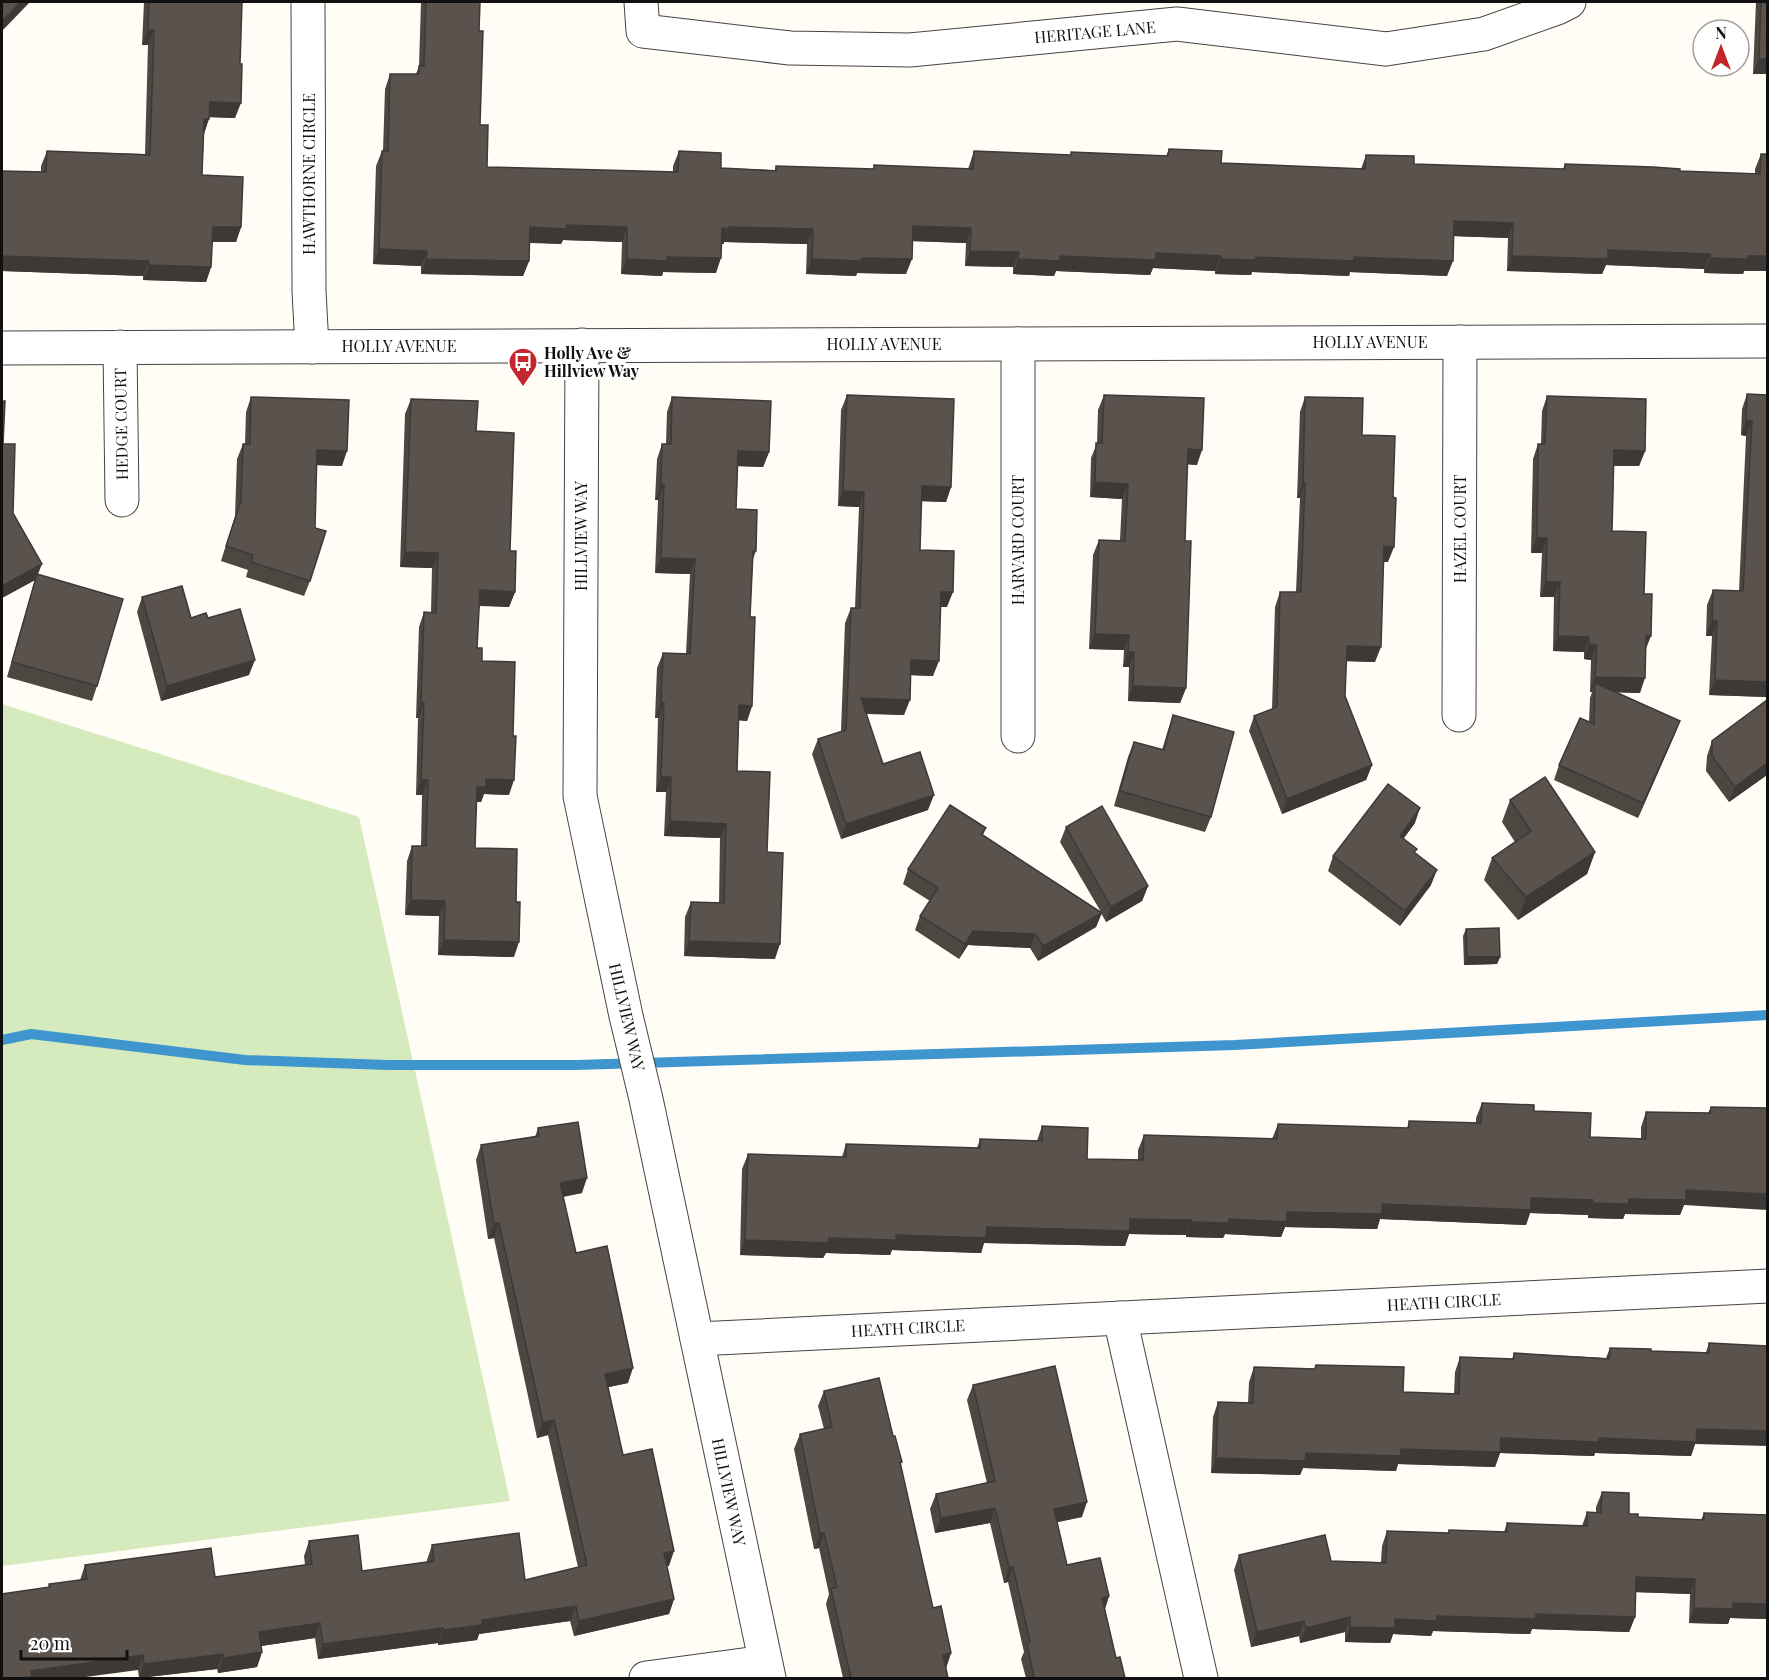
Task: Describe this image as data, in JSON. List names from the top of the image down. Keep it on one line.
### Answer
{"streets":{"street":["HERITAGE LANE","HAWTHORNE CIRCLE","HOLLY AVENUE","HEDGE COURT","HAZEL COURT","HILLVIEW WAY","HARVARD COURT","HEATH CIRCLE"]},"crossings":[["HAWTHORNE CIRCLE","HOLLY AVENUE"],["HOLLY AVENUE","HEDGE COURT"],["HOLLY AVENUE","HAZEL COURT"],["HOLLY AVENUE","HILLVIEW WAY"],["HOLLY AVENUE","HARVARD COURT"],["HILLVIEW WAY","HEATH CIRCLE"]],"places":{"bus stop":["Holly Ave & Hillview Way"]},"scale_bar":"20 m","north":"top"}
